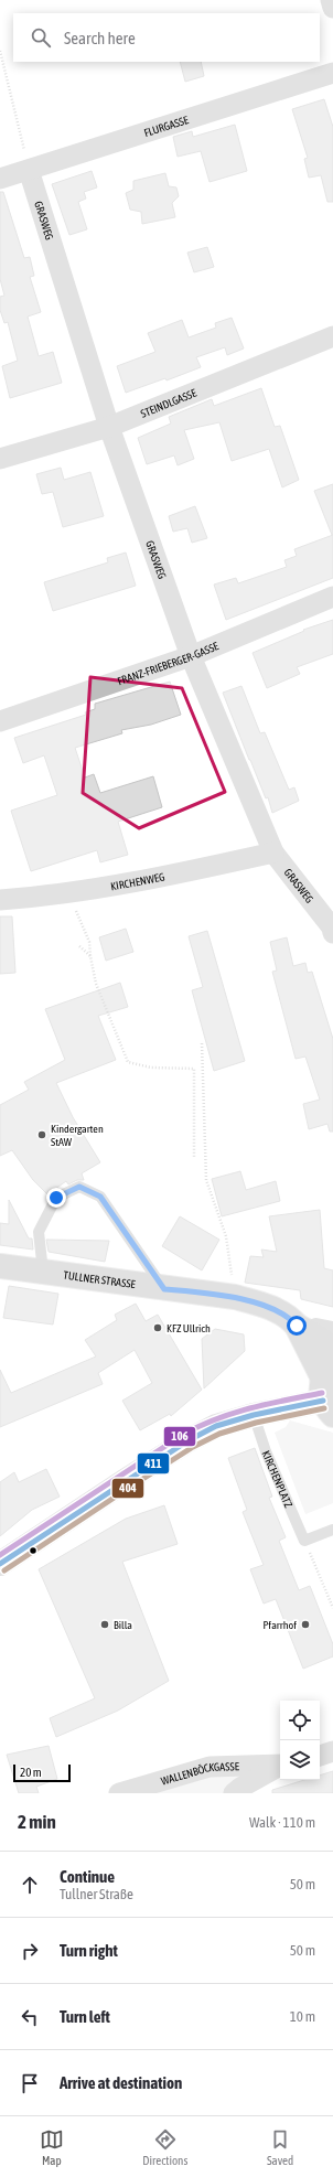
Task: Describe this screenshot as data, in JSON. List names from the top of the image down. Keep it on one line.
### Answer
{"streets":{"main road":["TULLNER STRASSE"],"street":["FLURGASSE","GRASWEG","STEINDLGASSE","FRANZ-FRIEBERGER-GASSE","KIRCHENWEG","WALLENBÖCKGASSE"],"lane":["KIRCHENPLATZ"]},"crossings":[["FLURGASSE","GRASWEG"],["GRASWEG","STEINDLGASSE"],["GRASWEG","FRANZ-FRIEBERGER-GASSE"],["GRASWEG","KIRCHENWEG"]],"places":["Kindergarten StAW","KFZ Ullrich","Billa","Pfarrhof"],"lines":["transit line 106","transit line 411","transit line 404"],"scale_bar":"20 m","page":{"search":"Search here","scale":"20 m","heading":["2 min","Walk · 110 m"],"list":[["Continue","Tullner Straße","50 m"],["Turn right","50 m"],["Turn left","10 m"],"Arrive at destination"],"nav":["Map","Directions","Saved"]}}
